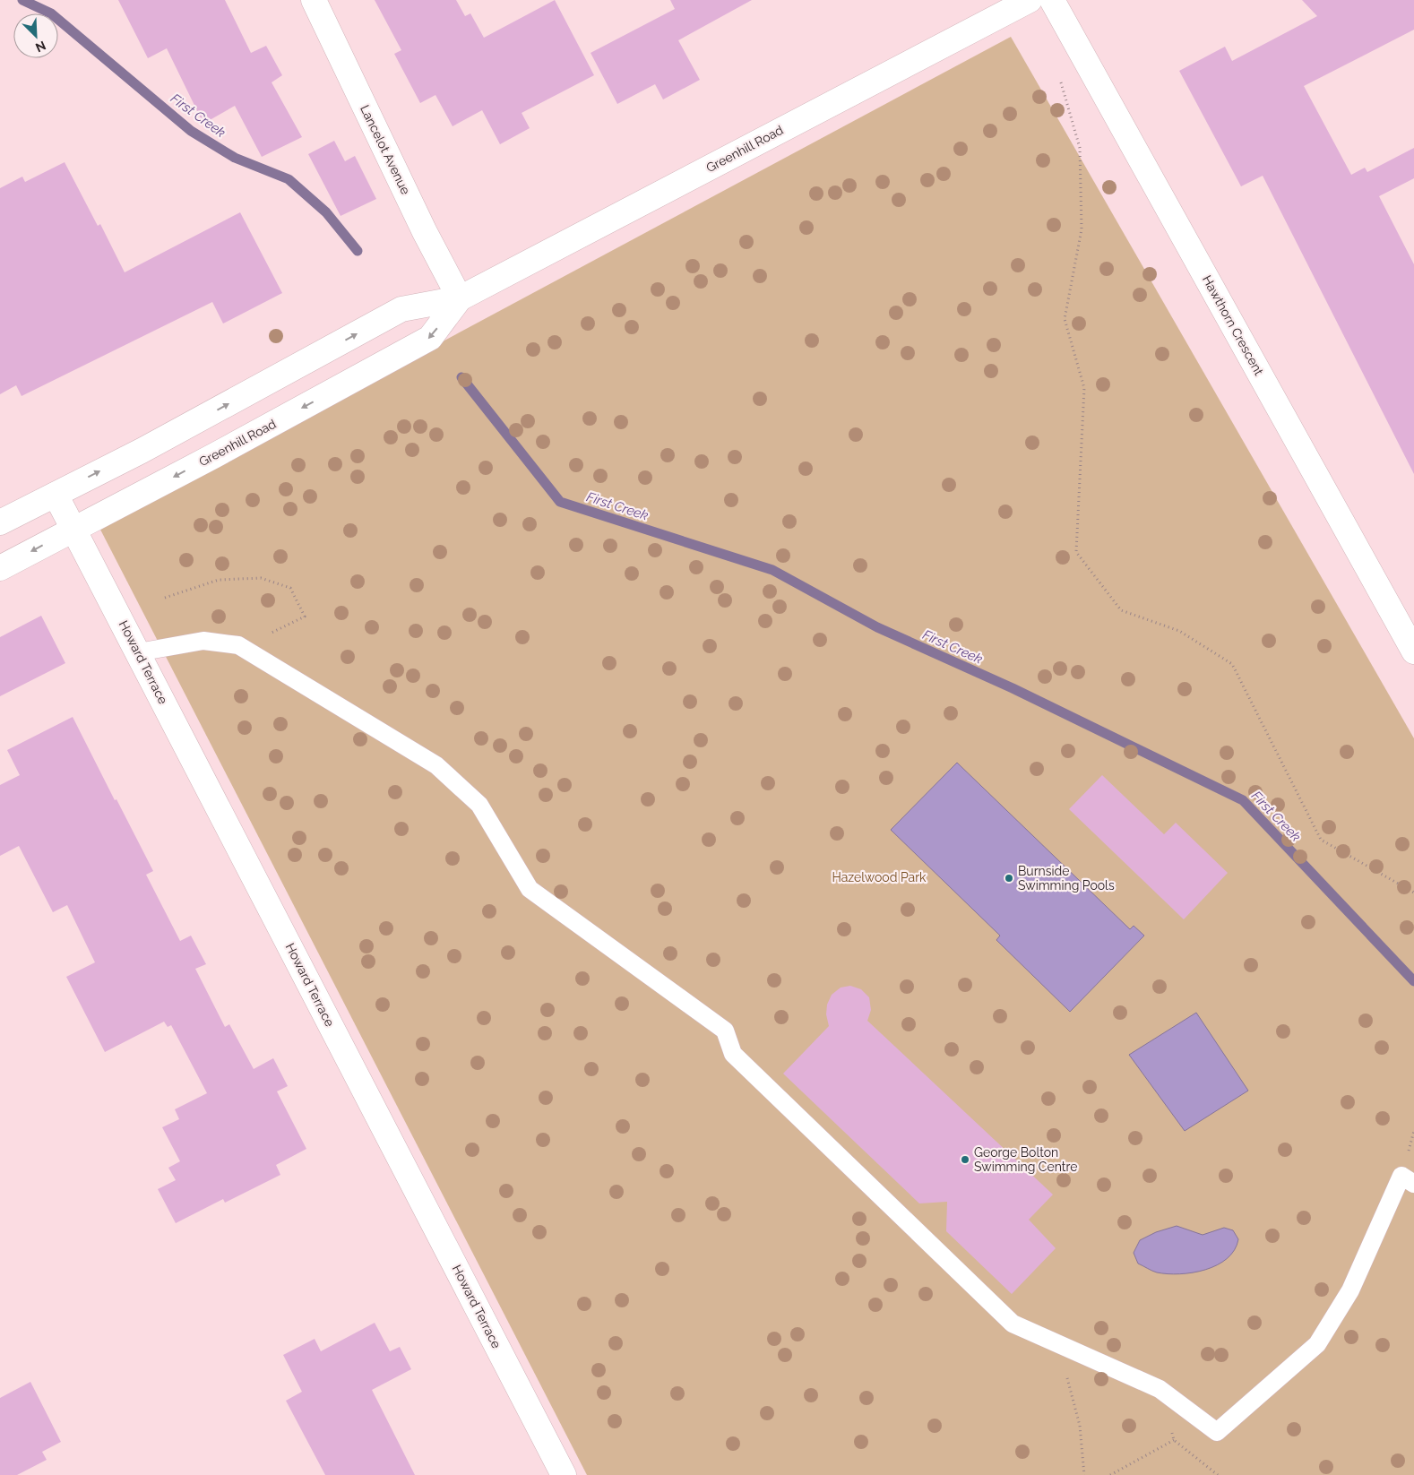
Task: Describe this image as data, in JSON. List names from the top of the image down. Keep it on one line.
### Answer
{"streets":{"street":["Greenhill Road","Lancelot Avenue","Hawthorn Crescent","Howard Terrace"]},"crossings":[["Greenhill Road","Lancelot Avenue"],["Greenhill Road","Howard Terrace"]],"water":["First Creek"],"parks":["Hazelwood Park"],"places":["Burnside Swimming Pools","George Bolton Swimming Centre"],"north":"bottom right"}
